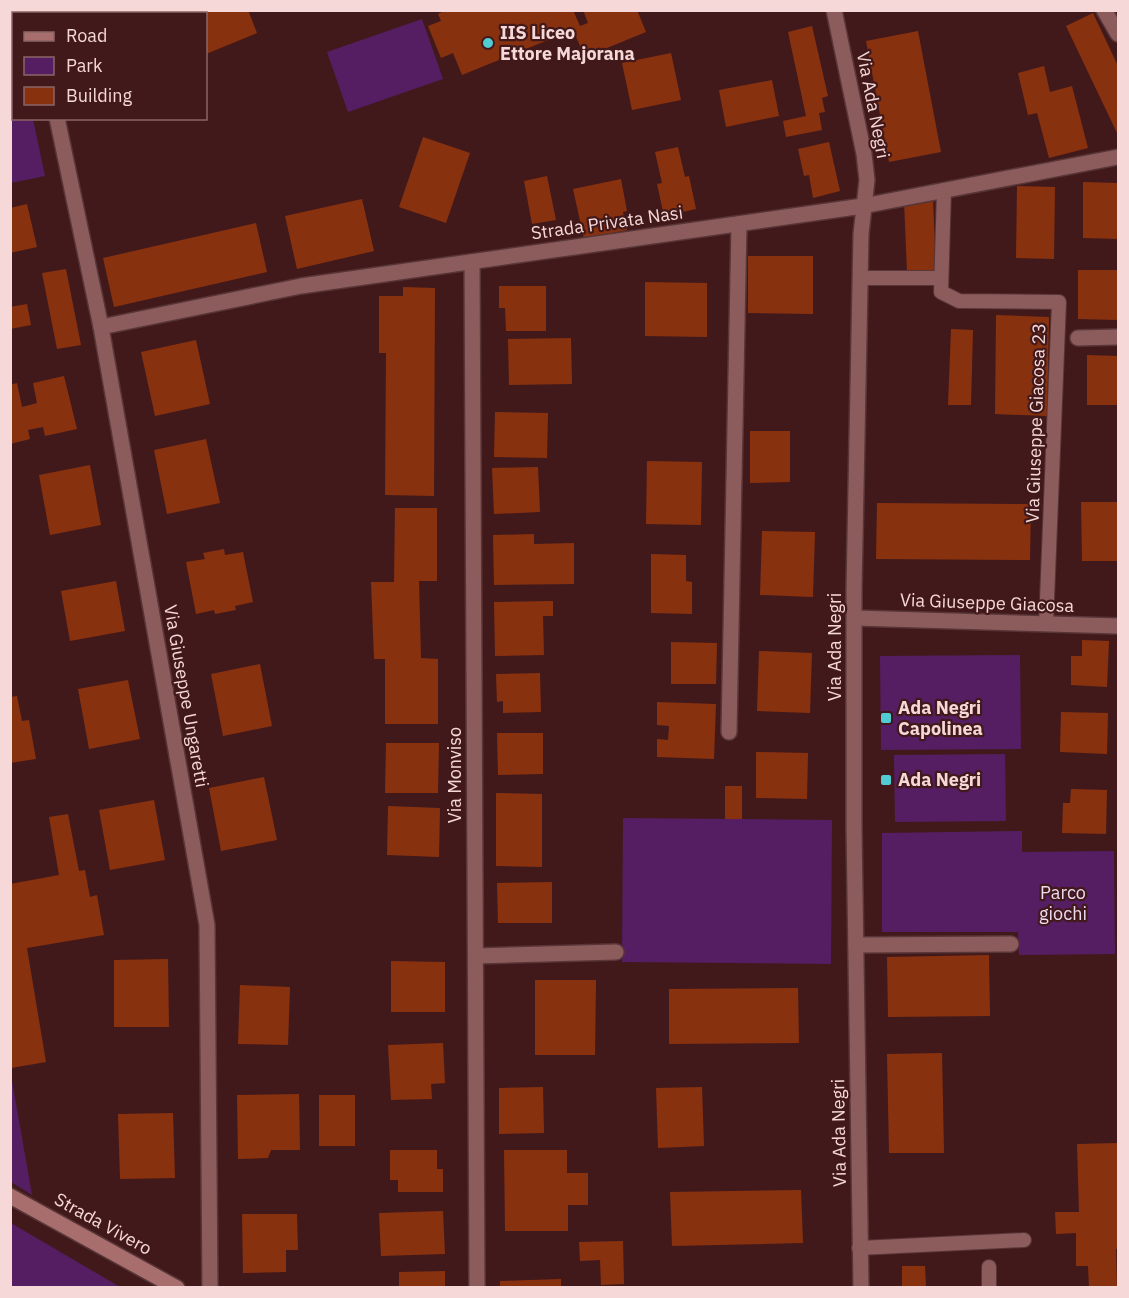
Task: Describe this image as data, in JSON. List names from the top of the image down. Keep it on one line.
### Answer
{"streets":{"street":["Via Ada Negri","Strada Privata Nasi","Via Giuseppe Giacosa","Via Giuseppe Ungaretti","Via Monviso","Strada Vivero"],"lane":["Via Giuseppe Giacosa 23"]},"crossings":[["Via Ada Negri","Strada Privata Nasi"],["Via Ada Negri","Via Giuseppe Giacosa"],["Strada Privata Nasi","Via Giuseppe Ungaretti"],["Strada Privata Nasi","Via Monviso"],["Via Giuseppe Giacosa 23","Via Giuseppe Giacosa"]],"parks":["Parco giochi"],"places":{"other":["IIS Liceo Ettore Majorana"],"transit":["Ada Negri Capolinea","Ada Negri"]},"legend":["Road","Park","Building"]}
